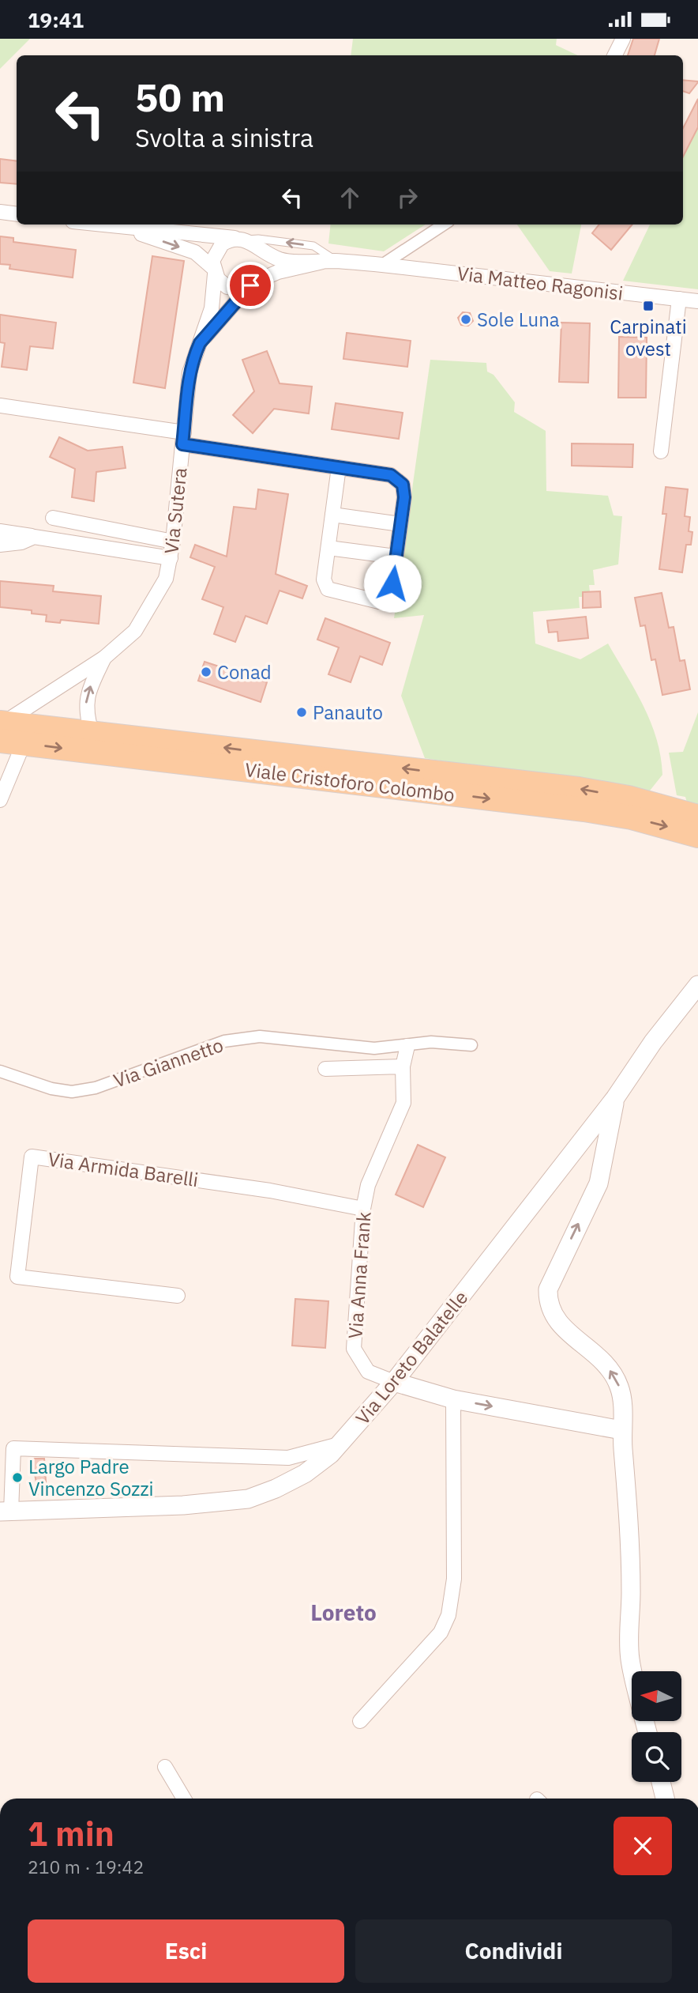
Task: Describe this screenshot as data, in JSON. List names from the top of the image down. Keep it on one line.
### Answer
{"streets":{"main road":["Viale Cristoforo Colombo"],"street":["Via Matteo Ragonisi","Via Sutera","Via Giannetto","Via Armida Barelli","Via Anna Frank","Via Loreto Balatelle"]},"crossings":[["Via Giannetto","Via Anna Frank"],["Via Armida Barelli","Via Anna Frank"],["Via Anna Frank","Via Loreto Balatelle"]],"districts":["Loreto"],"places":{"transit":["Carpinati ovest"],"other":["Sole Luna","Conad","Panauto","Largo Padre Vincenzo Sozzi"]},"north":"left","page":{"status":"19:41","turn":["50 m","Svolta a sinistra"],"heading":["1 min","210 m · 19:42"],"buttons":["Esci","Condividi"]}}
